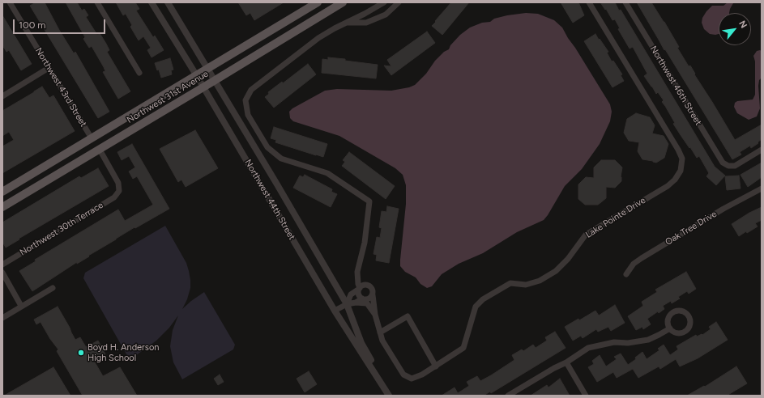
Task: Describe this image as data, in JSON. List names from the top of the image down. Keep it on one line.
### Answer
{"streets":{"main road":["Northwest 31st Avenue"],"street":["Northwest 46th Street","Northwest 43rd Street","Northwest 44th Street","Lake Pointe Drive","Oak Tree Drive","Northwest 30th Terrace"]},"crossings":[["Northwest 43rd Street","Northwest 31st Avenue"],["Northwest 31st Avenue","Northwest 44th Street"],["Northwest 31st Avenue","Northwest 30th Terrace"]],"places":["Boyd H. Anderson High School"],"scale_bar":"100 m","north":"top right"}
